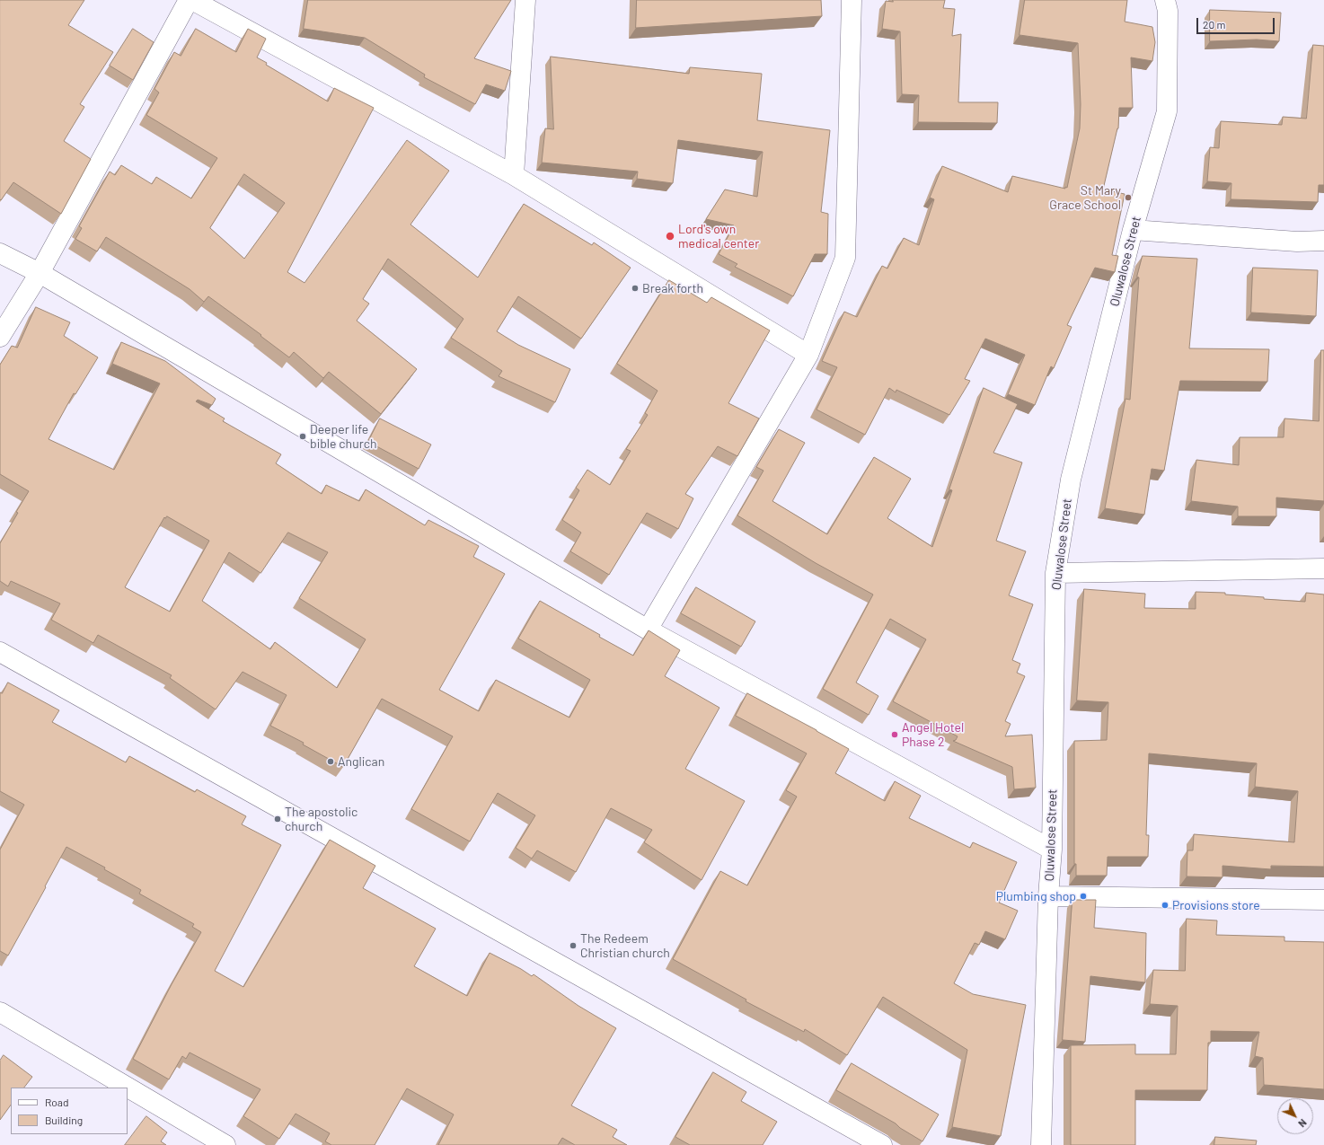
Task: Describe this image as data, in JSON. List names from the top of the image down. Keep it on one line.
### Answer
{"streets":{"street":["Oluwalose Street"]},"places":["St Mary Grace School","Lord's own medical center","Break forth","Deeper life bible church","Angel Hotel Phase 2","Anglican","The apostolic church","Plumbing shop","Provisions store","The Redeem Christian church"],"legend":["Road","Building"],"scale_bar":"20 m","north":"bottom right"}
